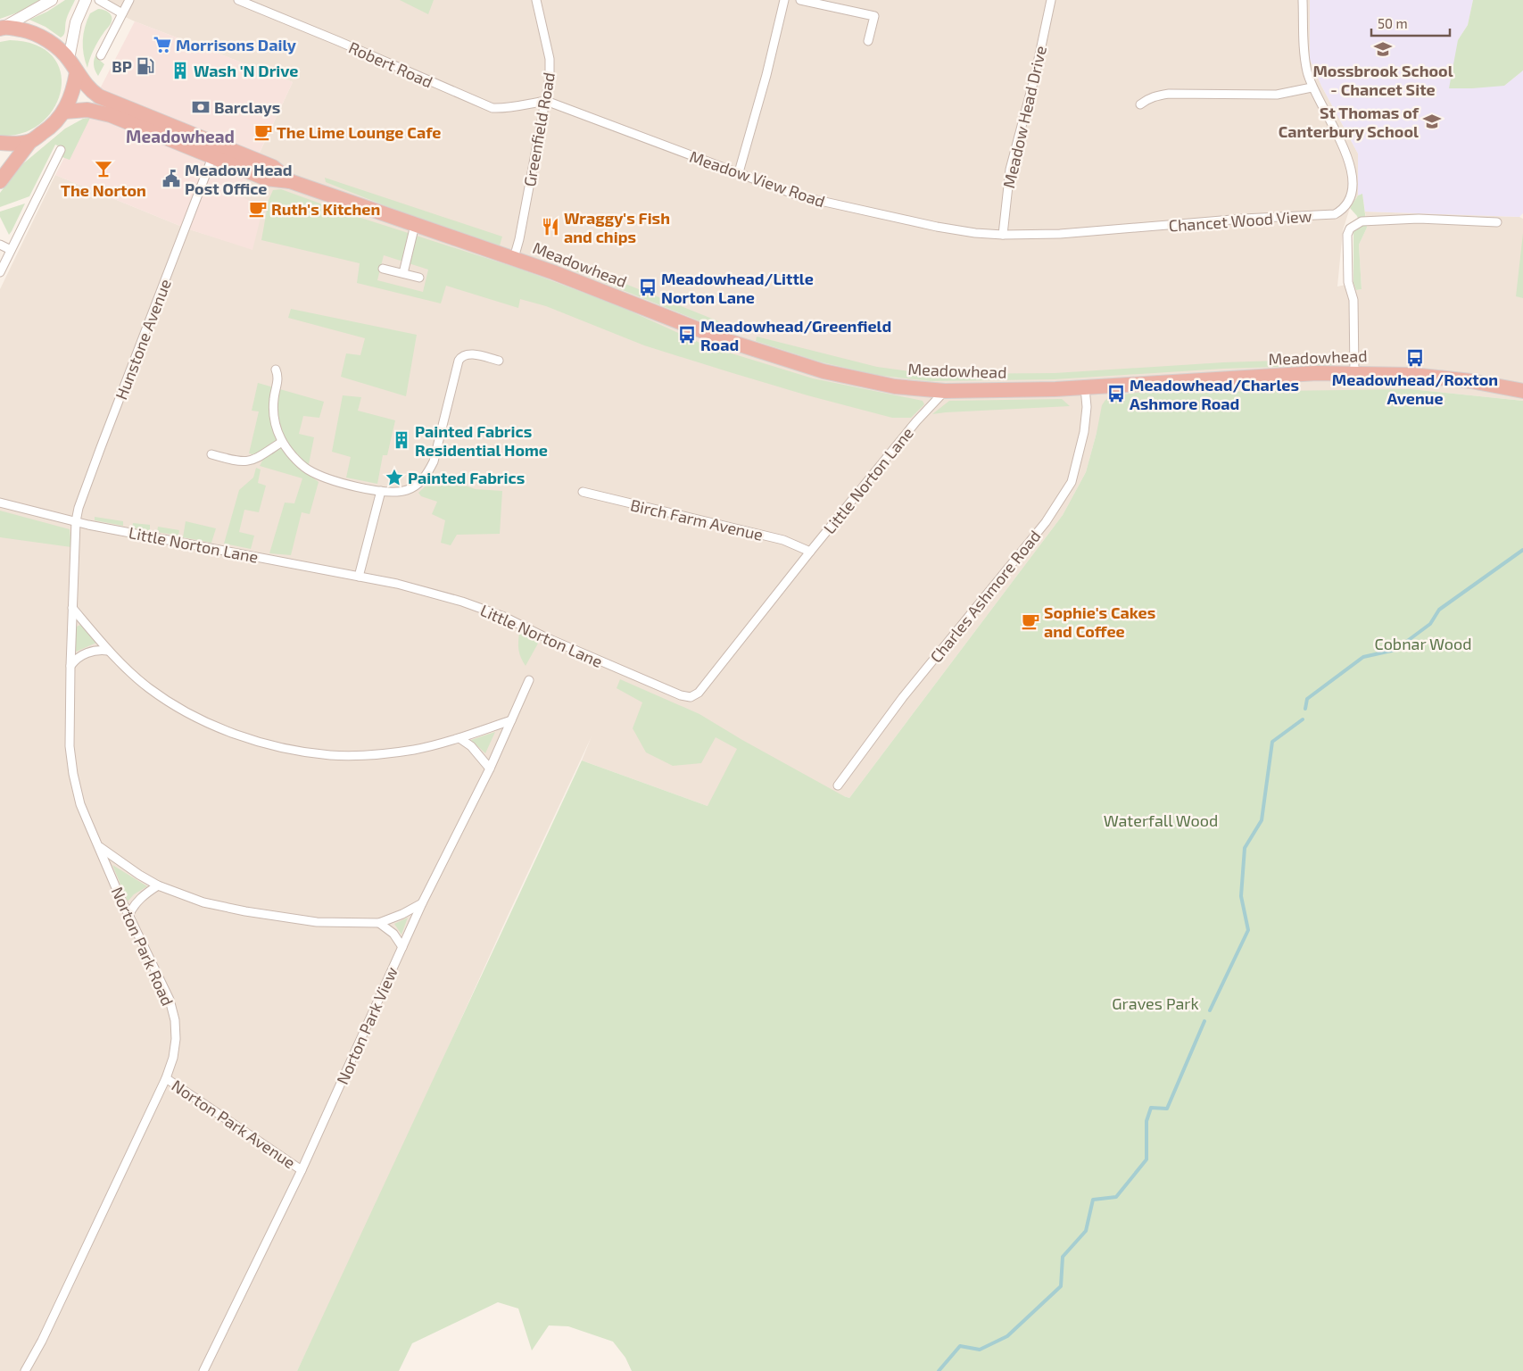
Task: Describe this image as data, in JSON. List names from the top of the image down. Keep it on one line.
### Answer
{"streets":{"highway":["Meadowhead"],"street":["Robert Road","Meadow Head Drive","Greenfield Road","Meadow View Road","Chancet Wood View","Hunstone Avenue","Little Norton Lane","Birch Farm Avenue","Charles Ashmore Road","Norton Park Road","Norton Park View","Norton Park Avenue"]},"crossings":[["Robert Road","Greenfield Road"],["Robert Road","Meadow View Road"],["Meadow Head Drive","Meadow View Road"],["Meadow Head Drive","Chancet Wood View"],["Greenfield Road","Meadow View Road"],["Greenfield Road","Meadowhead"],["Meadow View Road","Chancet Wood View"],["Meadowhead","Hunstone Avenue"],["Meadowhead","Little Norton Lane"],["Meadowhead","Charles Ashmore Road"],["Hunstone Avenue","Little Norton Lane"],["Hunstone Avenue","Norton Park Road"],["Little Norton Lane","Birch Farm Avenue"],["Little Norton Lane","Norton Park Road"],["Norton Park Road","Norton Park Avenue"],["Norton Park View","Norton Park Avenue"]],"districts":["Meadowhead"],"parks":["Cobnar Wood","Waterfall Wood","Graves Park"],"places":{"supermarket":["Morrisons Daily"],"school or university":["Mossbrook School - Chancet Site","St Thomas of Canterbury School"],"fuel station":["BP"],"building":["Wash 'N Drive","Painted Fabrics Residential Home"],"bank":["Barclays"],"cafe":["The Lime Lounge Cafe","Ruth's Kitchen","Sophie's Cakes and Coffee"],"bar":["The Norton"],"public building":["Meadow Head Post Office"],"restaurant":["Wraggy's Fish and chips"],"bus stop":["Meadowhead/Little Norton Lane","Meadowhead/Greenfield Road","Meadowhead/Roxton Avenue","Meadowhead/Charles Ashmore Road"],"place":["Painted Fabrics"]},"scale_bar":"50 m"}
